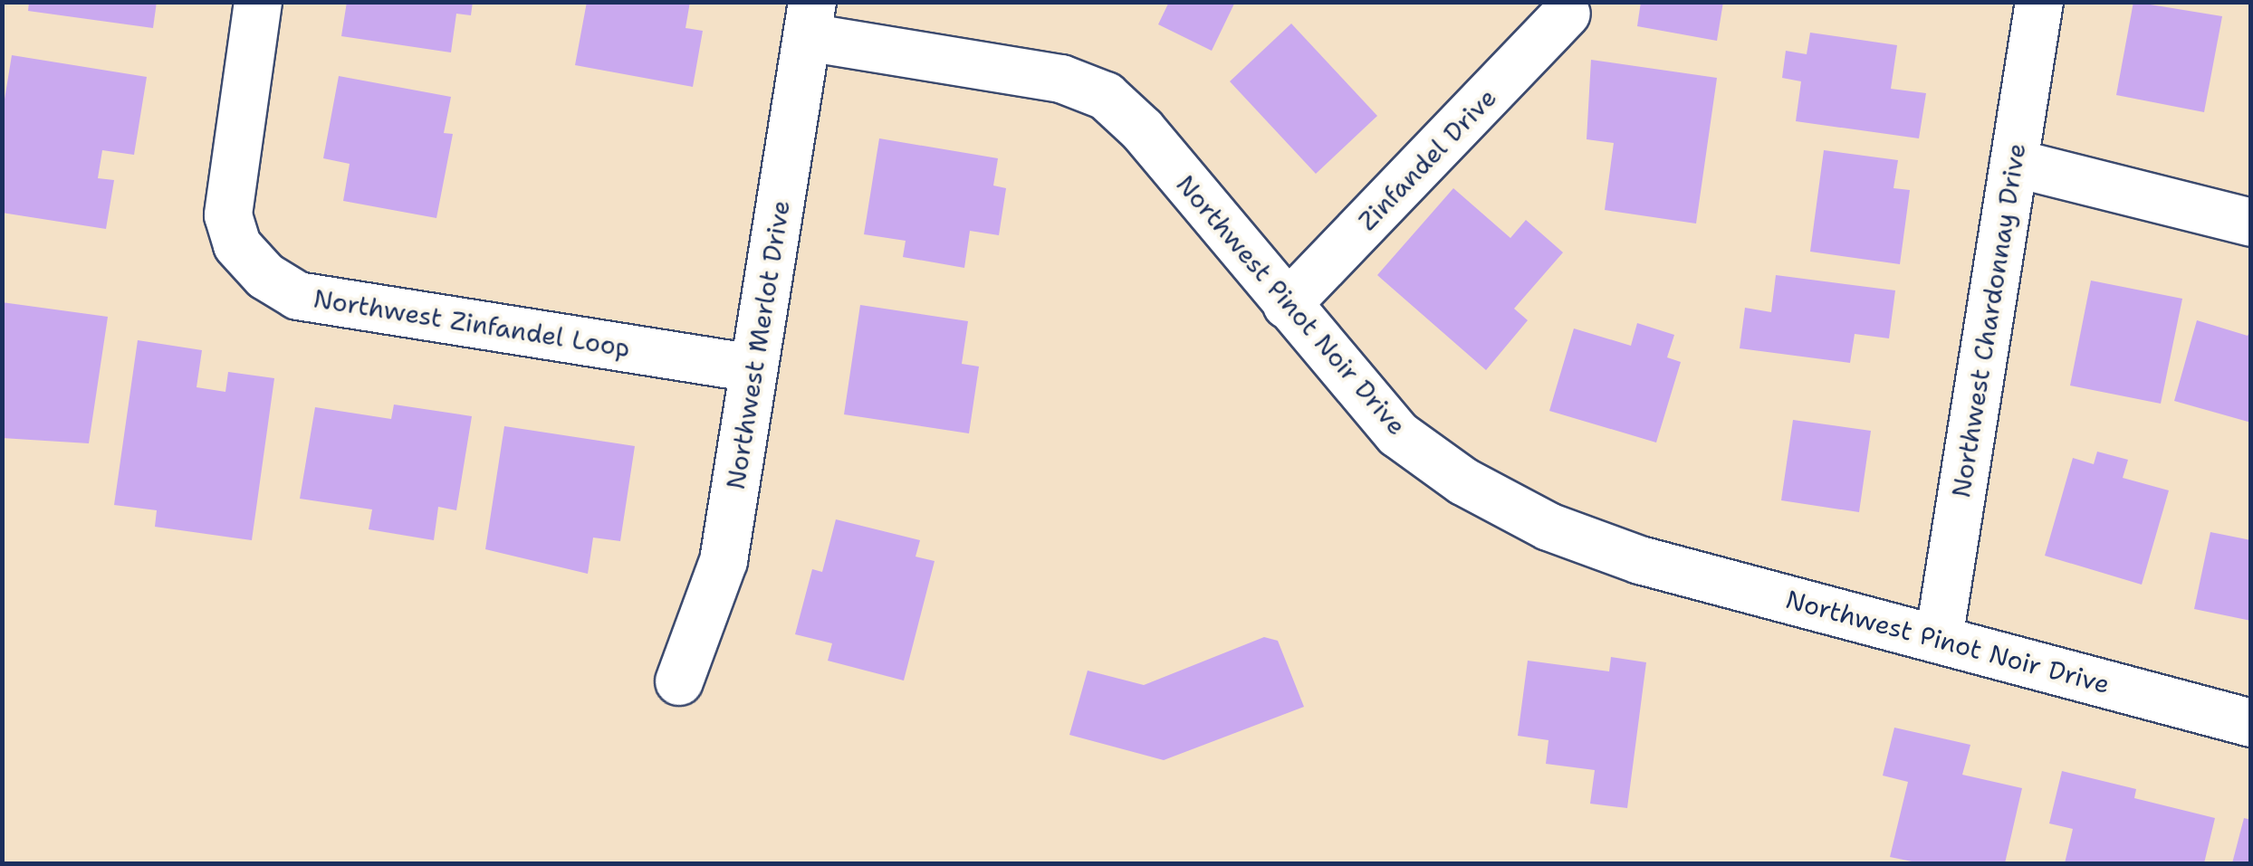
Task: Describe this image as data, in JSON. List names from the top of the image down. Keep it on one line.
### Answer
{"streets":{"street":["Zinfandel Drive","Northwest Pinot Noir Drive","Northwest Chardonnay Drive","Northwest Zinfandel Loop","Northwest Merlot Drive"]},"crossings":[["Zinfandel Drive","Northwest Pinot Noir Drive"],["Northwest Pinot Noir Drive","Northwest Chardonnay Drive"],["Northwest Pinot Noir Drive","Northwest Merlot Drive"],["Northwest Zinfandel Loop","Northwest Merlot Drive"]]}
